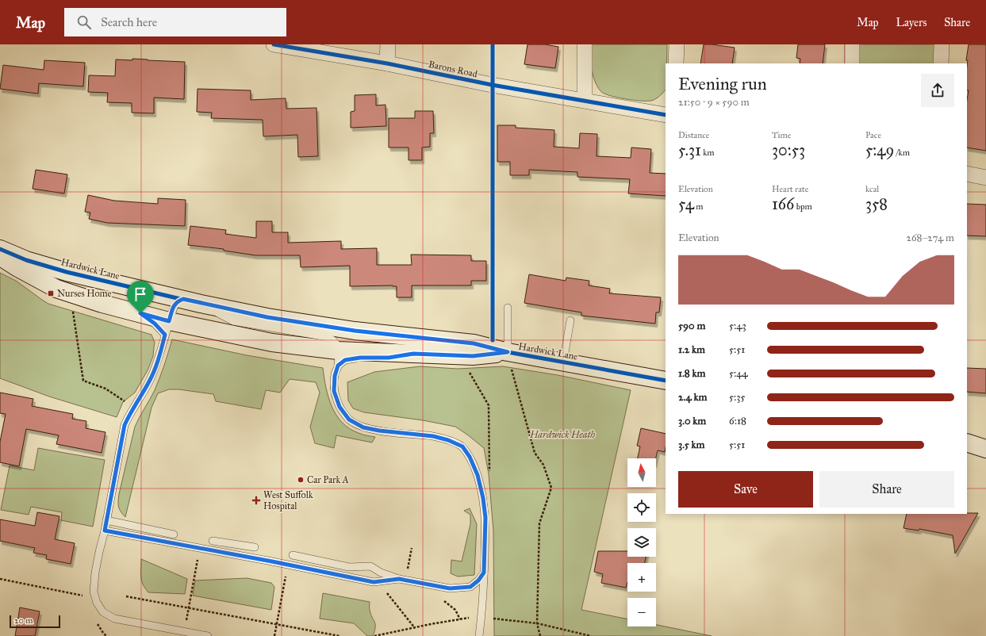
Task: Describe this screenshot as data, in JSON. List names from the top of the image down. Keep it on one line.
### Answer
{"streets":{"street":["Barons Road","Hardwick Lane"]},"parks":["Hardwick Heath"],"places":{"transit":["Nurses Home"],"other":["Car Park A"],"health":["West Suffolk Hospital"]},"scale_bar":"20 m","north":"top","page":{"header":"Map","search":"Search here","nav":["Map","Layers","Share"],"heading":["Evening run","21:50 · 9 × 590 m"],"stats":[["Distance","5.31 km"],["Time","30:53"],["Pace","5:49 /km"],["Elevation","54 m"],["Heart rate","166 bpm"],["kcal","358"]],"chart":["Elevation","268–274 m"],"list":[{"name":"590 m","note":"5:43"},{"name":"1.2 km","note":"5:51"},{"name":"1.8 km","note":"5:44"},{"name":"2.4 km","note":"5:35"},{"name":"3.0 km","note":"6:18"},{"name":"3.5 km","note":"5:51"}],"map_buttons":["+","−"],"buttons":["Save","Share"],"scale":"20 m"}}
